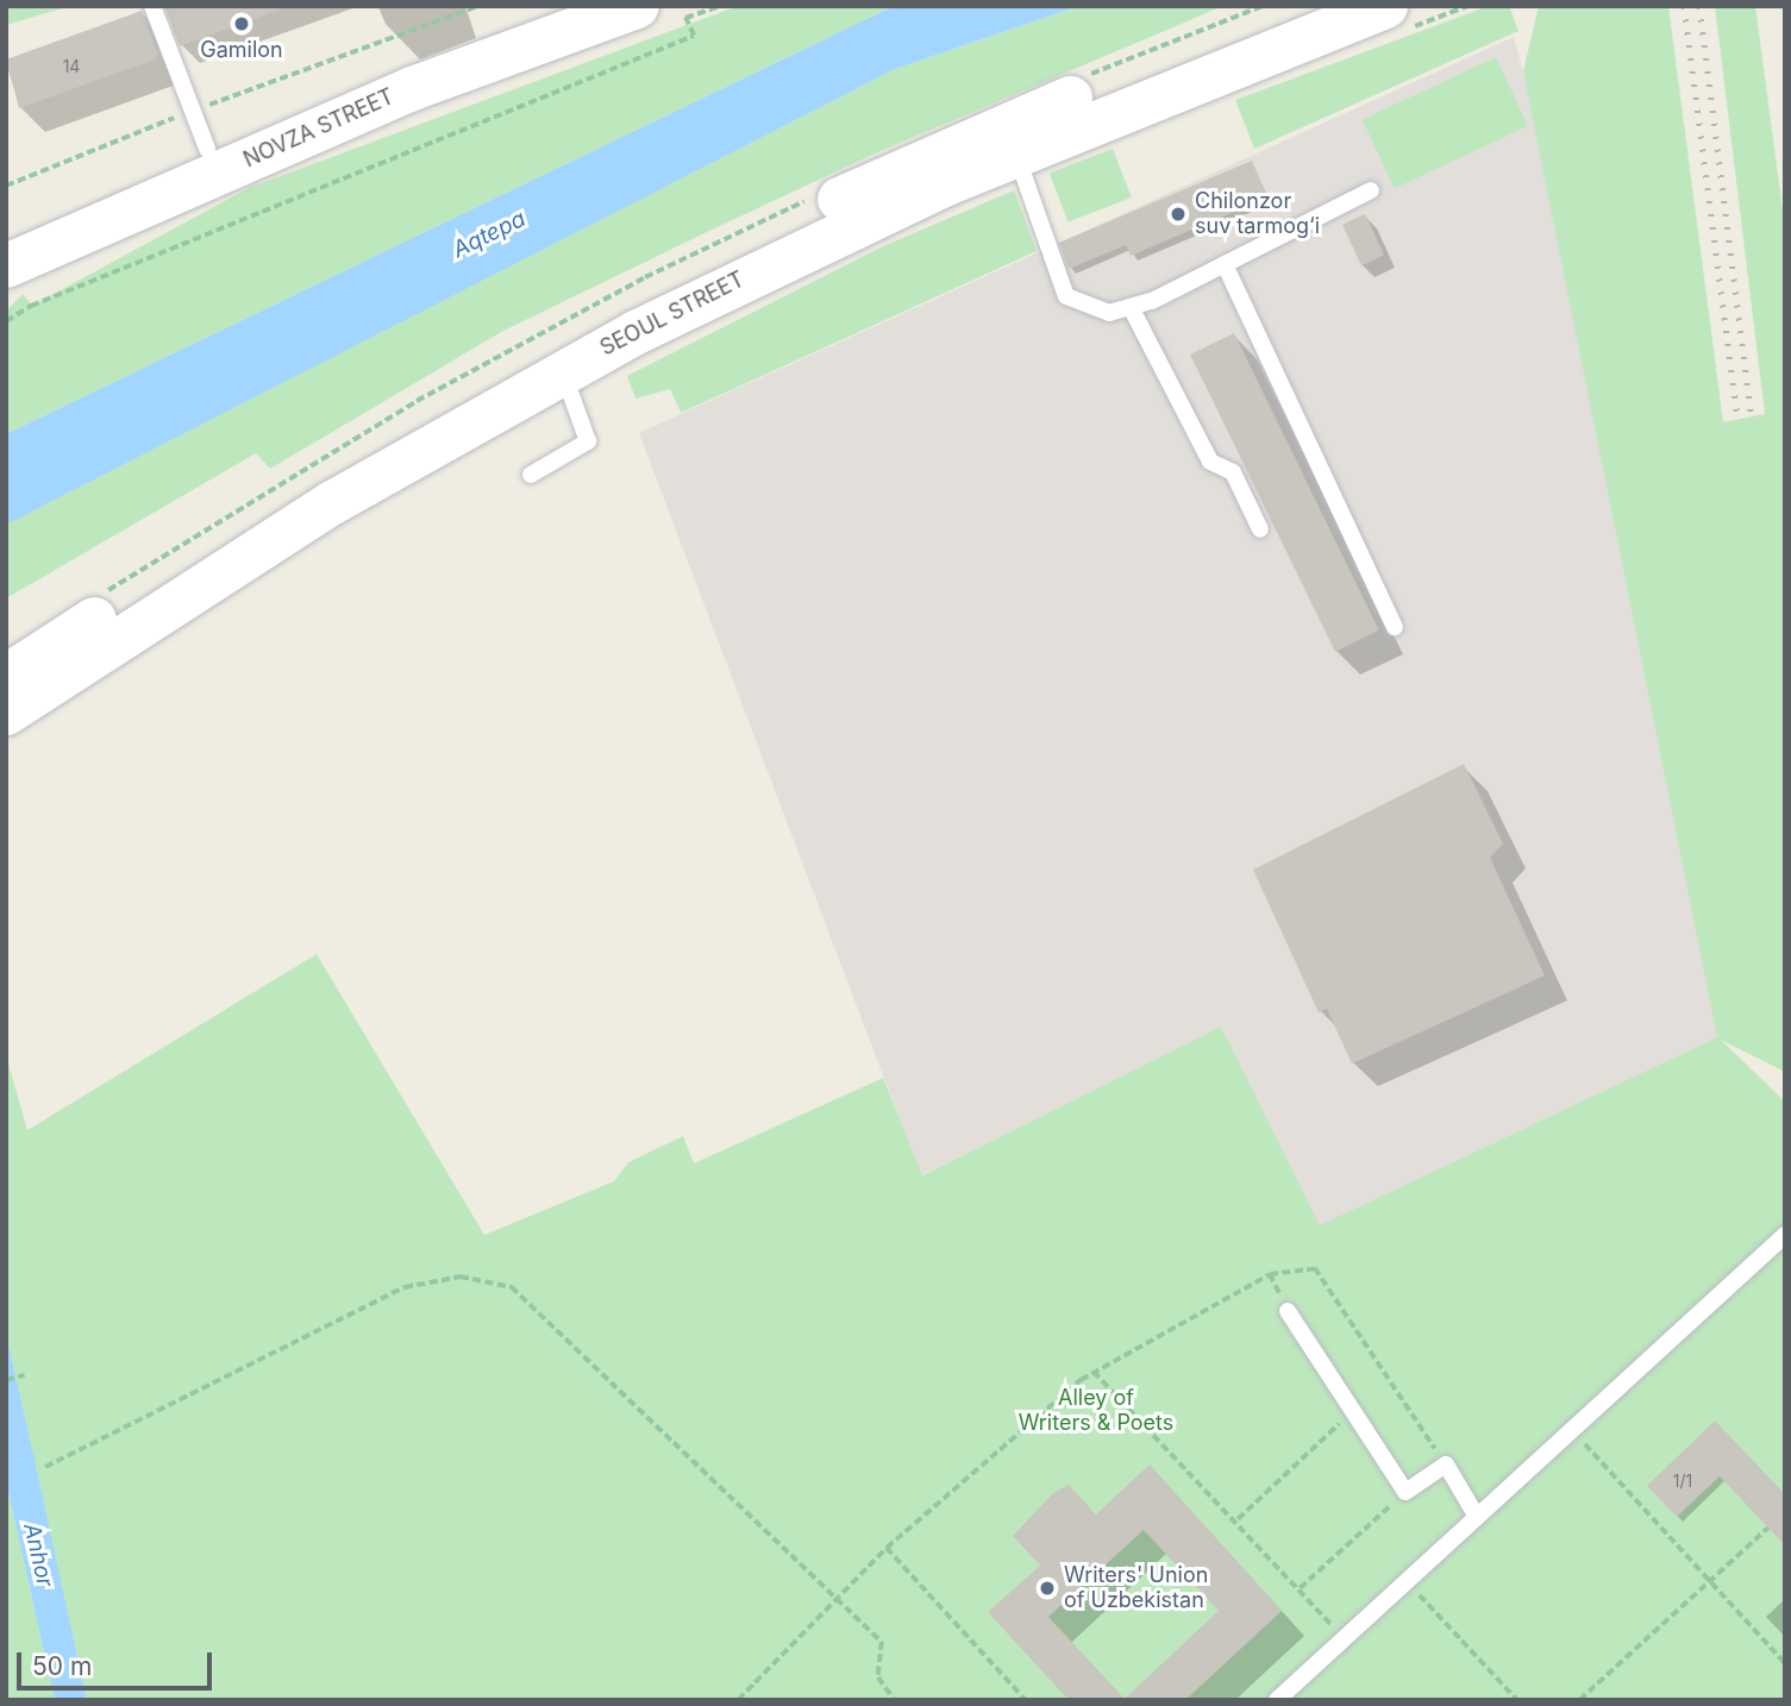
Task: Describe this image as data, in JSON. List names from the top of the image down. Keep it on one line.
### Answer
{"streets":{"main road":["NOVZA STREET","SEOUL STREET"]},"water":["Aqtepa","Anhor"],"parks":["Alley of Writers & Poets"],"places":["Gamilon","Chilonzor suv tarmog‘i","Writers' Union of Uzbekistan"],"house_numbers":["14","1/1"],"scale_bar":"50 m"}
